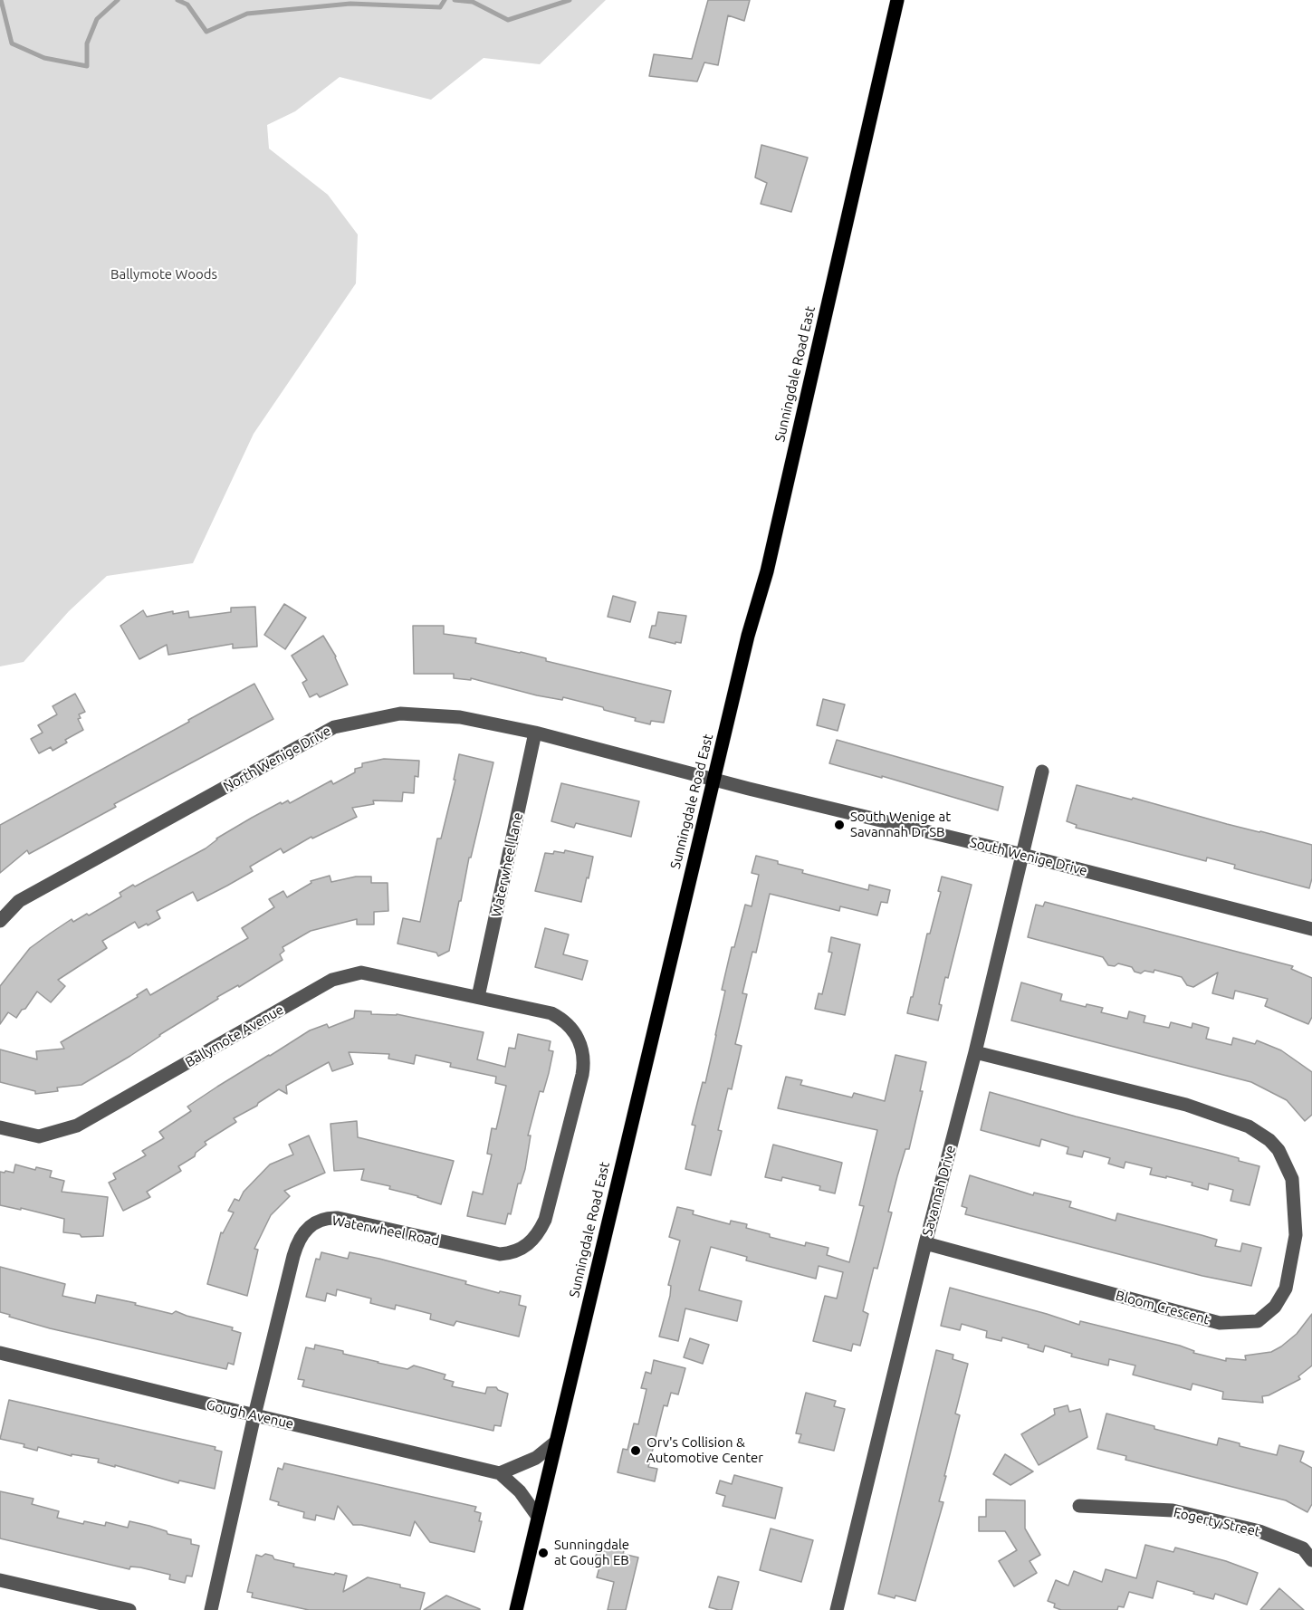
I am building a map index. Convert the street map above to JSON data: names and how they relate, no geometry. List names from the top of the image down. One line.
{"streets":{"main road":["Sunningdale Road East"],"street":["North Wenige Drive","South Wenige Drive","Waterwheel Lane","Ballymote Avenue","Savannah Drive","Waterwheel Road","Bloom Crescent","Gough Avenue","Fogerty Street"]},"crossings":[["Sunningdale Road East","North Wenige Drive"],["Sunningdale Road East","South Wenige Drive"],["North Wenige Drive","South Wenige Drive"],["North Wenige Drive","Waterwheel Lane"],["South Wenige Drive","Savannah Drive"],["Waterwheel Lane","Ballymote Avenue"],["Waterwheel Lane","Waterwheel Road"],["Ballymote Avenue","Waterwheel Road"],["Savannah Drive","Bloom Crescent"],["Waterwheel Road","Gough Avenue"]],"parks":["Ballymote Woods"],"places":["South Wenige at Savannah Dr SB","Orv's Collision & Automotive Center","Sunningdale at Gough EB"]}
